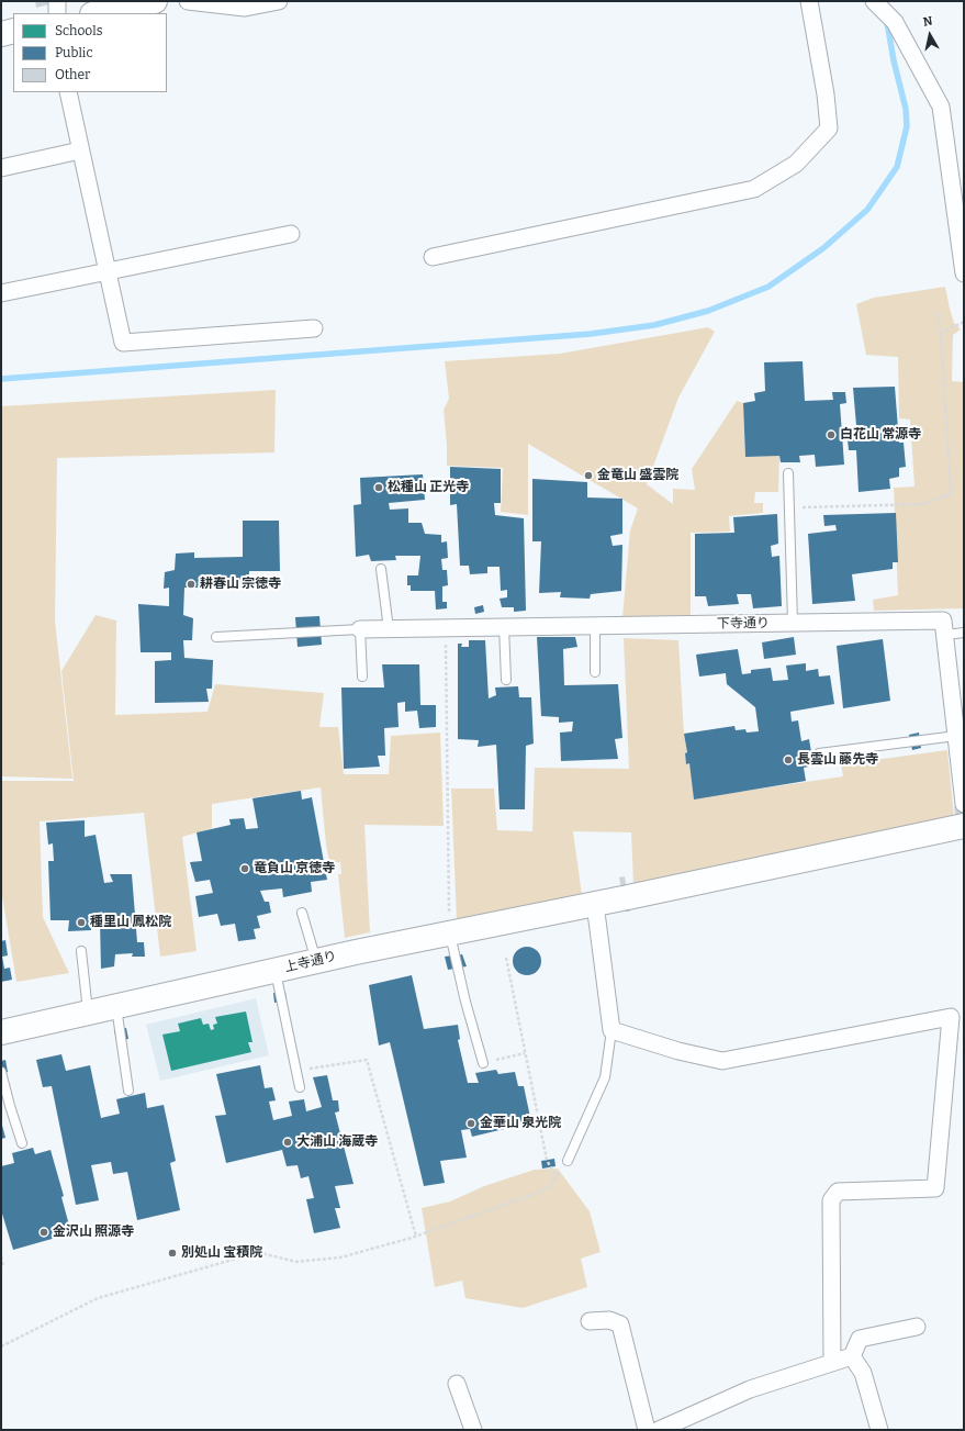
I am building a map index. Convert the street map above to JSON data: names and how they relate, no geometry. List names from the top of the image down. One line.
{"streets":{"street":["下寺通り","上寺通り"]},"places":["白花山 常源寺","金竜山 盛雲院","松種山 正光寺","耕春山 宗徳寺","長雲山 藤先寺","竜負山 京徳寺","種里山 鳳松院","金華山 泉光院","大浦山 海蔵寺","金沢山 照源寺","別処山 宝積院"],"legend":["Schools","Public","Other"],"north":"top"}
